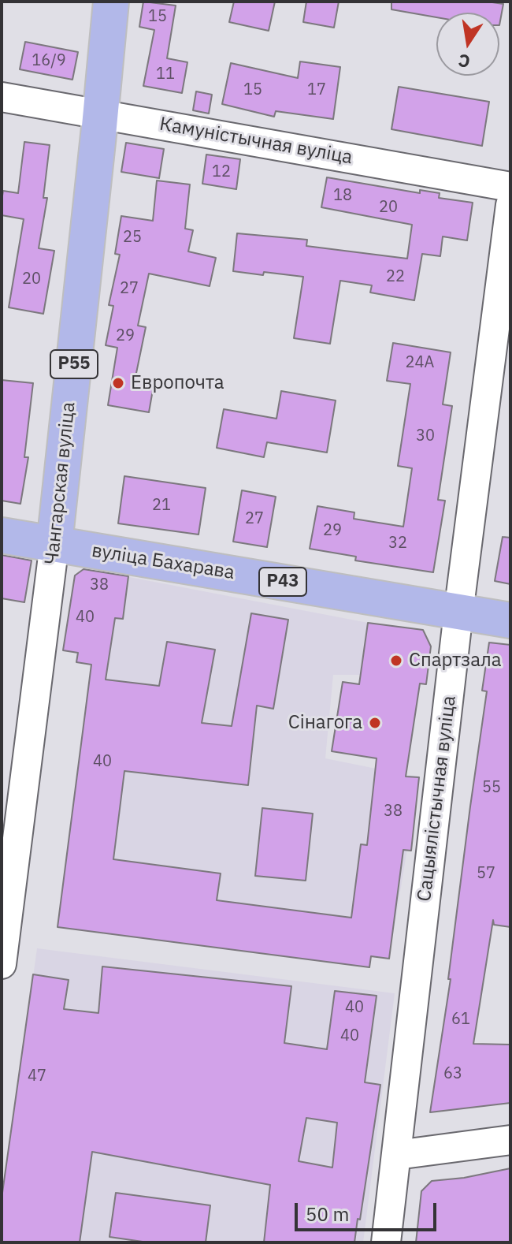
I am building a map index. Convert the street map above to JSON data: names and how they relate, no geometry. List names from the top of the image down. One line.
{"streets":{"main road":["Р55","Чангарская вуліца","вуліца Бахарава","Р43"],"street":["Камуністычная вуліца","Сацыялістычная вуліца"]},"crossings":[["Камуністычная вуліца","Чангарская вуліца"],["Чангарская вуліца","вуліца Бахарава"],["вуліца Бахарава","Сацыялістычная вуліца"]],"places":["Европочта","Спартзала","Сінагога"],"house_numbers":["15","16/9","11","15","17","12","18","20","25","22","20","27","29","24А","30","21","27","29","32","38","40","40","55","38","57","40","61","40","63","47"],"scale_bar":"50 m","north":"bottom"}
